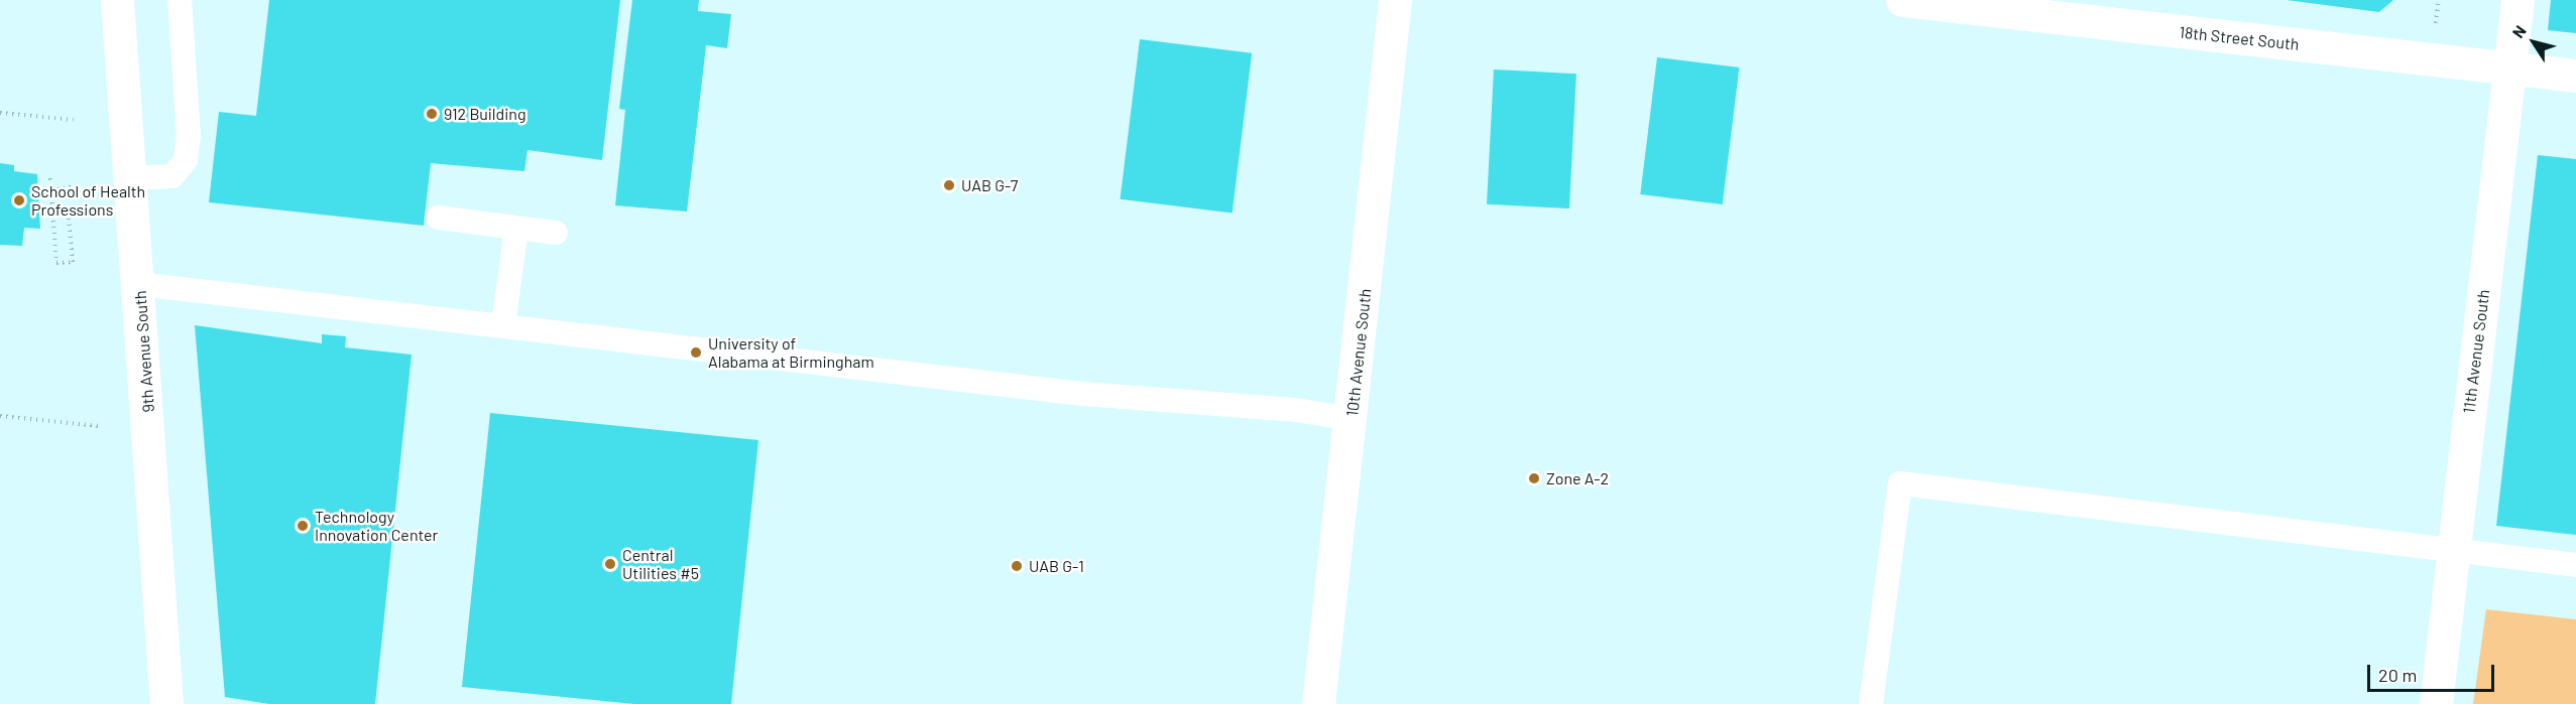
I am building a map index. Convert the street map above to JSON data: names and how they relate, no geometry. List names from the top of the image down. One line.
{"streets":{"street":["18th Street South","9th Avenue South","11th Avenue South","10th Avenue South"]},"crossings":[["18th Street South","11th Avenue South"]],"places":["912 Building","UAB G-7","School of Health Professions","University of Alabama at Birmingham","Zone A-2","Technology Innovation Center","Central Utilities #5","UAB G-1"],"scale_bar":"20 m","north":"top left"}
